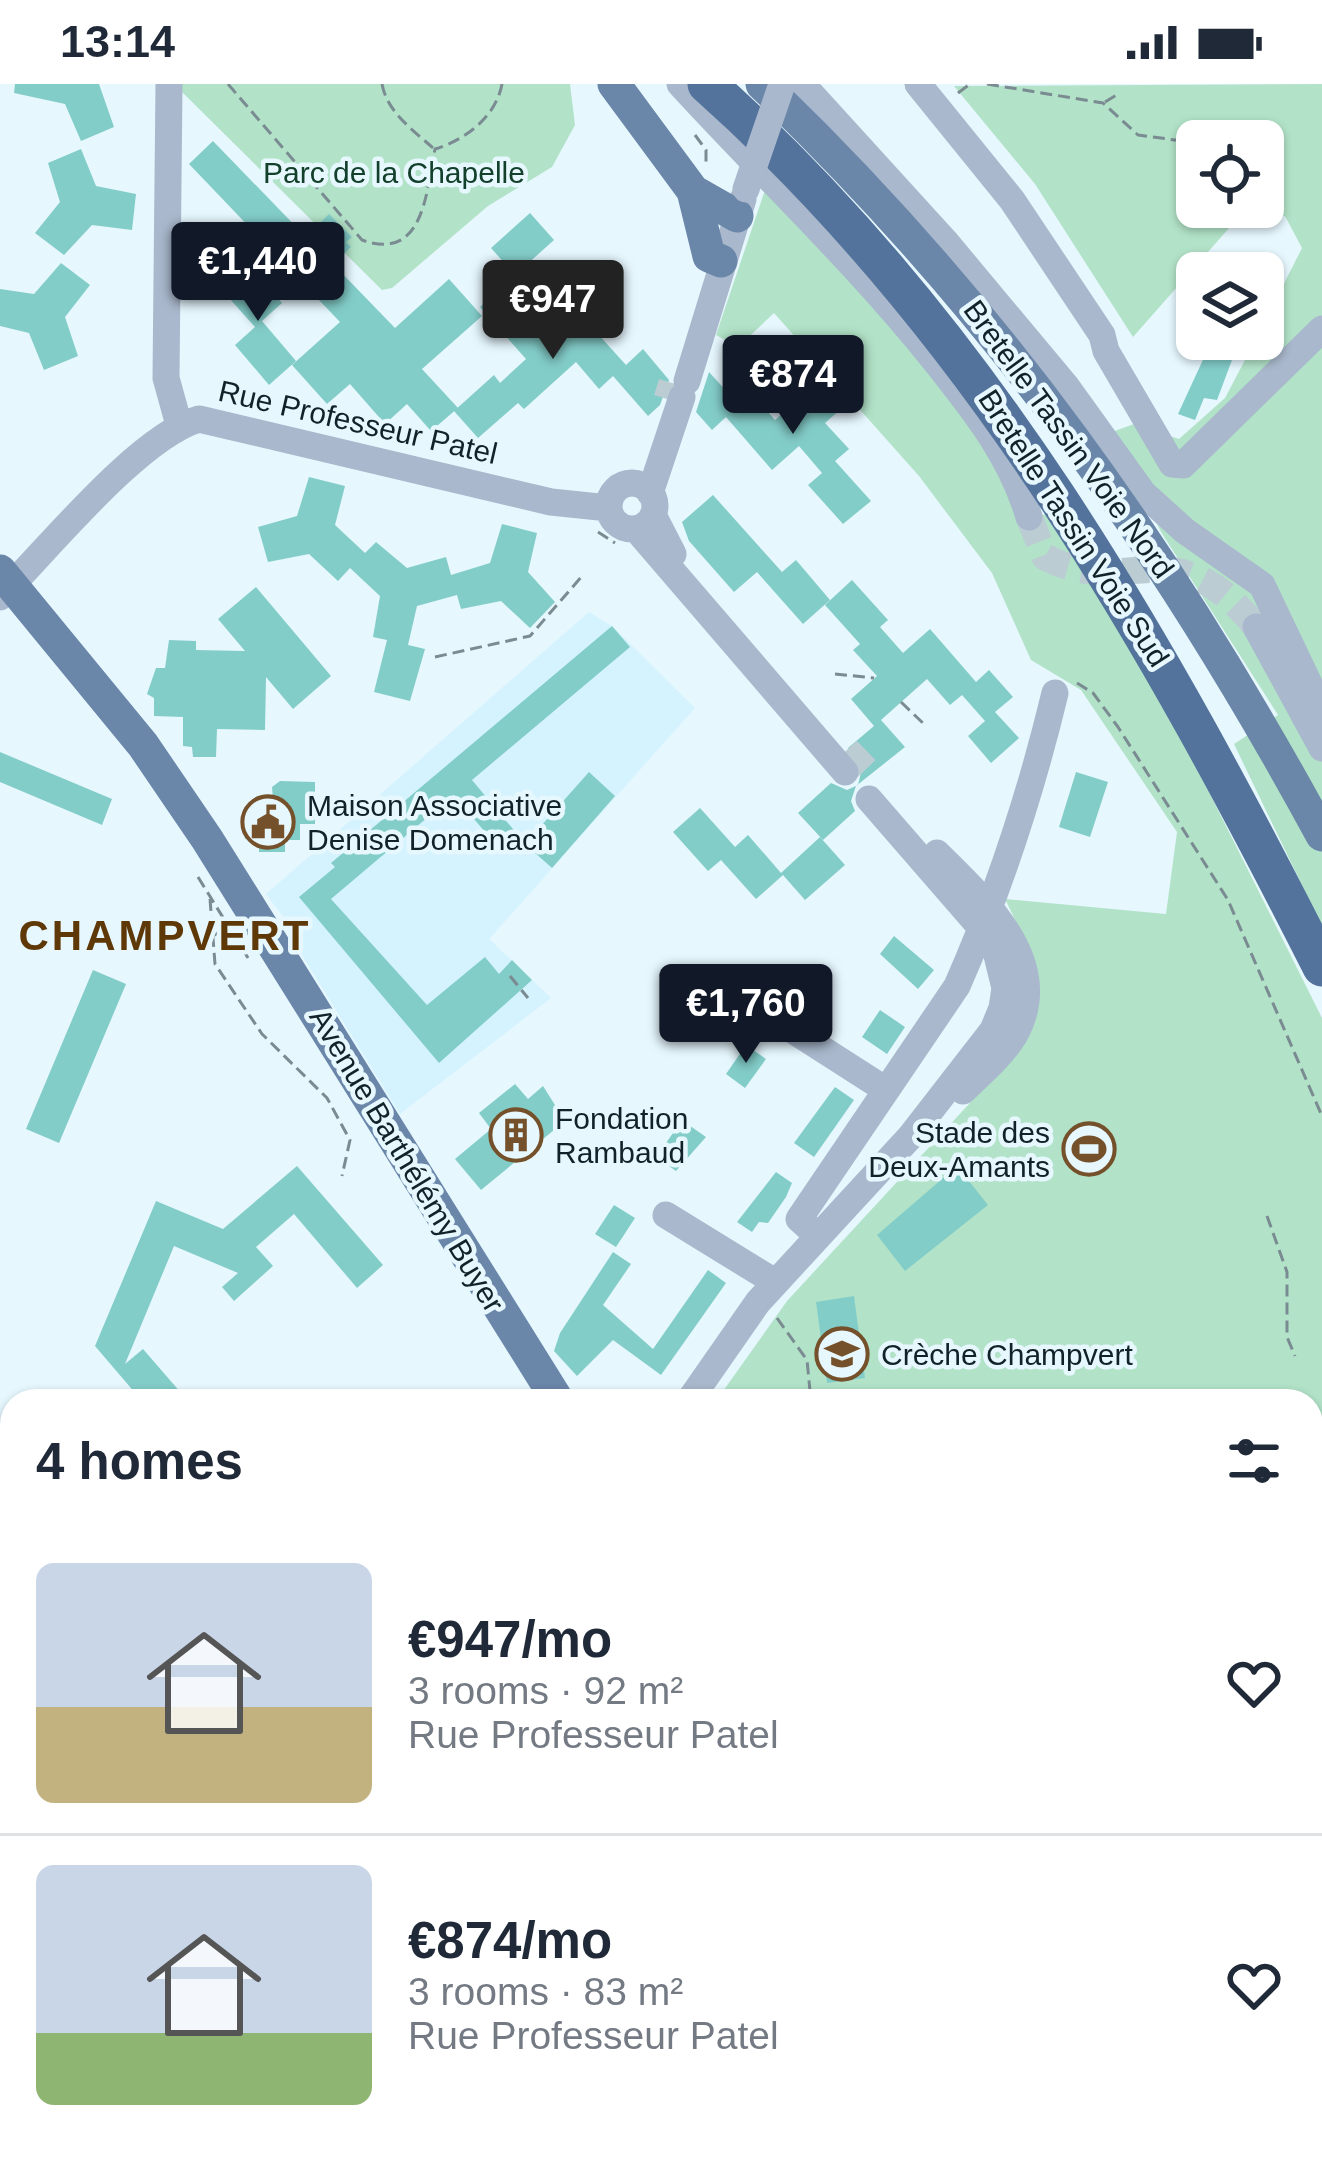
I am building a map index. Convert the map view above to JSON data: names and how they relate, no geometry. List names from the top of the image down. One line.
{"streets":{"highway":["Bretelle Tassin Voie Sud"],"main road":["Bretelle Tassin Voie Nord","Avenue Barthélémy Buyer"],"street":["Rue Professeur Patel"]},"crossings":[["Rue Professeur Patel","Avenue Barthélémy Buyer"],["Bretelle Tassin Voie Nord","Bretelle Tassin Voie Sud"]],"districts":["CHAMPVERT"],"parks":["Parc de la Chapelle"],"places":{"public building":["Maison Associative Denise Domenach"],"building":["Fondation Rambaud"],"sports":["Stade des Deux-Amants"],"school or university":["Crèche Champvert"]},"page":{"status":"13:14","price":["€1,440","€947","€874","€1,760"],"heading":"4 homes","list":[{"name":"€947/mo","note":"3 rooms · 92 m² · Rue Professeur Patel"},{"name":"€874/mo","note":"3 rooms · 83 m² · Rue Professeur Patel"}]}}
